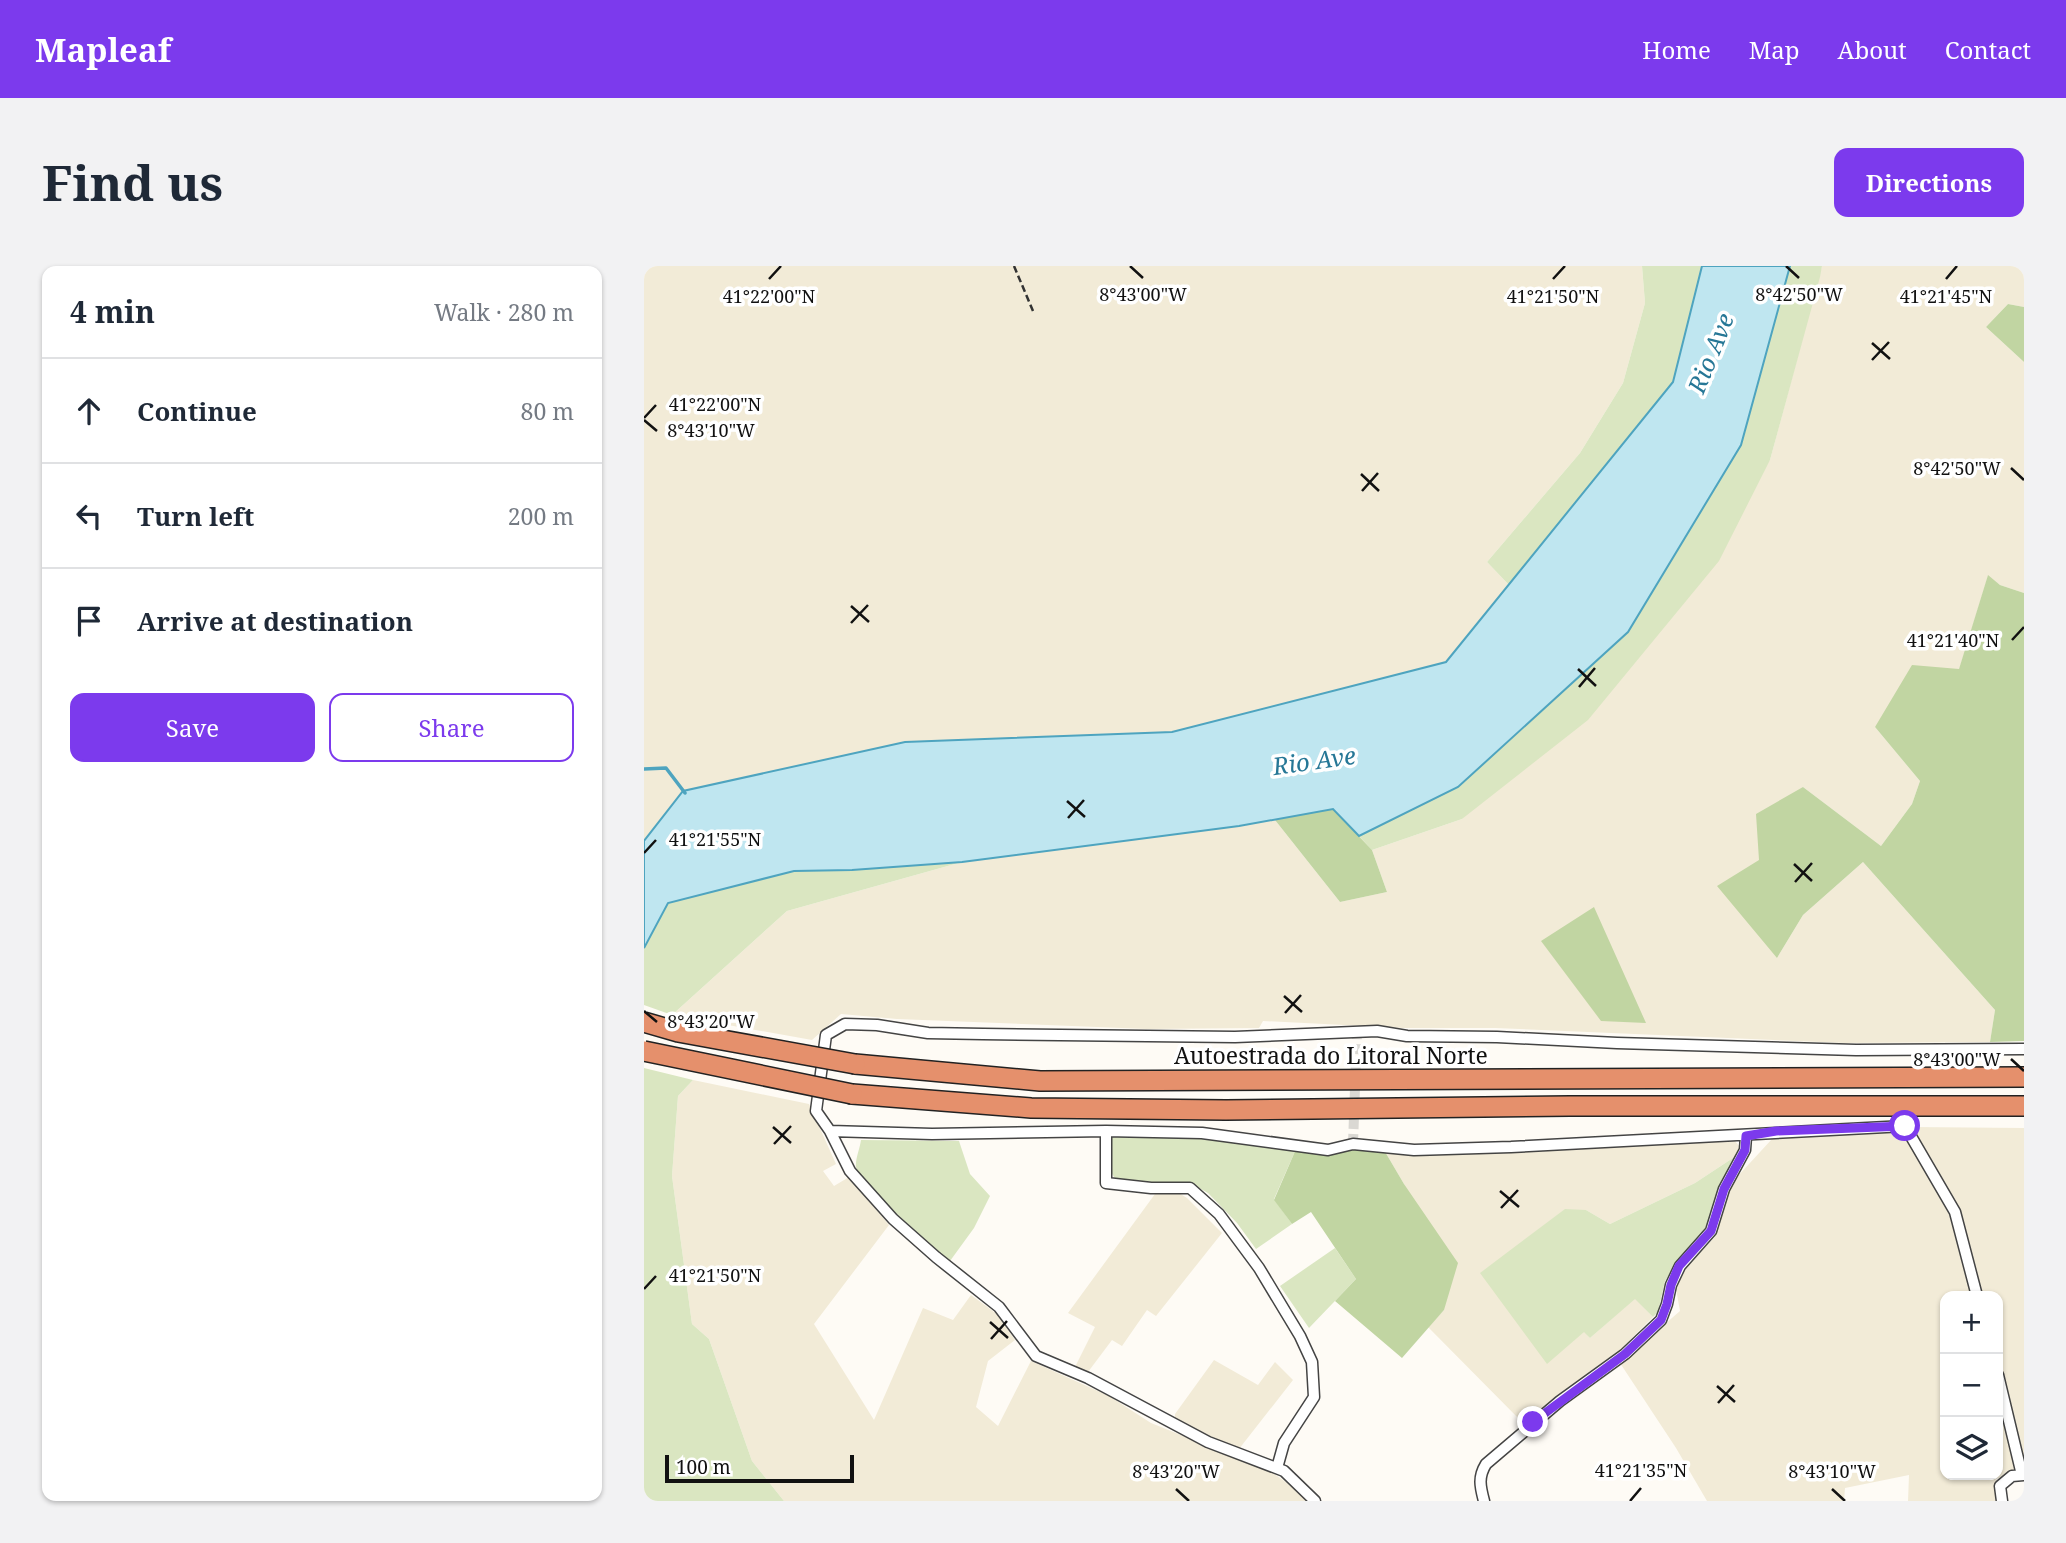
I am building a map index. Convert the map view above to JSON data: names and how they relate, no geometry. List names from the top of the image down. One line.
{"streets":{"highway":["Autoestrada do Litoral Norte"]},"water":["Rio Ave"],"scale_bar":"100 m","page":{"header":"Mapleaf","nav":["Home","Map","About","Contact"],"buttons":["Directions",["Save","Share"]],"title":"Find us","heading":["4 min","Walk · 280 m"],"list":[["Continue","80 m"],["Turn left","200 m"],"Arrive at destination"],"map_buttons":["+","−"],"scale":"100 m"},"coordinates":["8°43'00\"W","8°42'50\"W","41°22'00\"N","41°21'50\"N","41°21'45\"N","8°43'10\"W","41°21'40\"N","41°21'55\"N","8°43'20\"W","41°21'35\"N"]}
